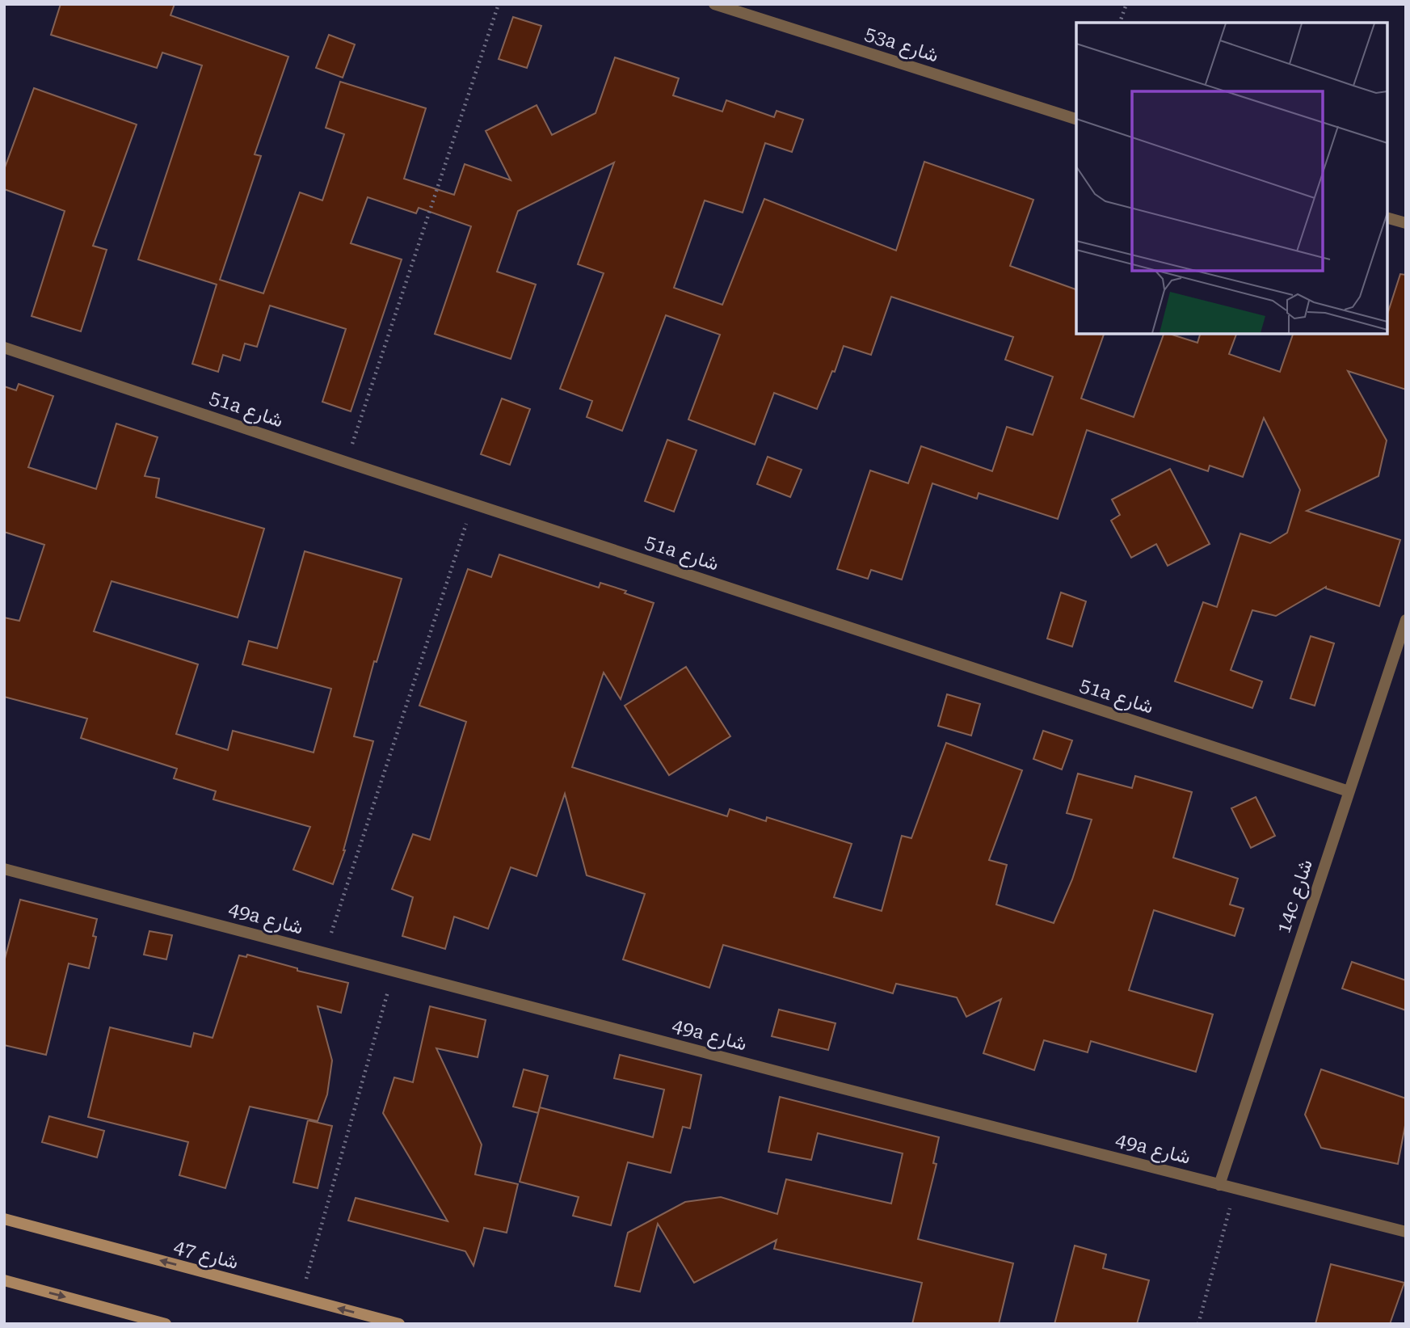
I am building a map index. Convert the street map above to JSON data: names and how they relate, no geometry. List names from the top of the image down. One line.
{"streets":{"street":["53a شارع","51a شارع","14c شارع","49a شارع","شارع 47"]},"crossings":[["51a شارع","14c شارع"],["14c شارع","49a شارع"]]}
